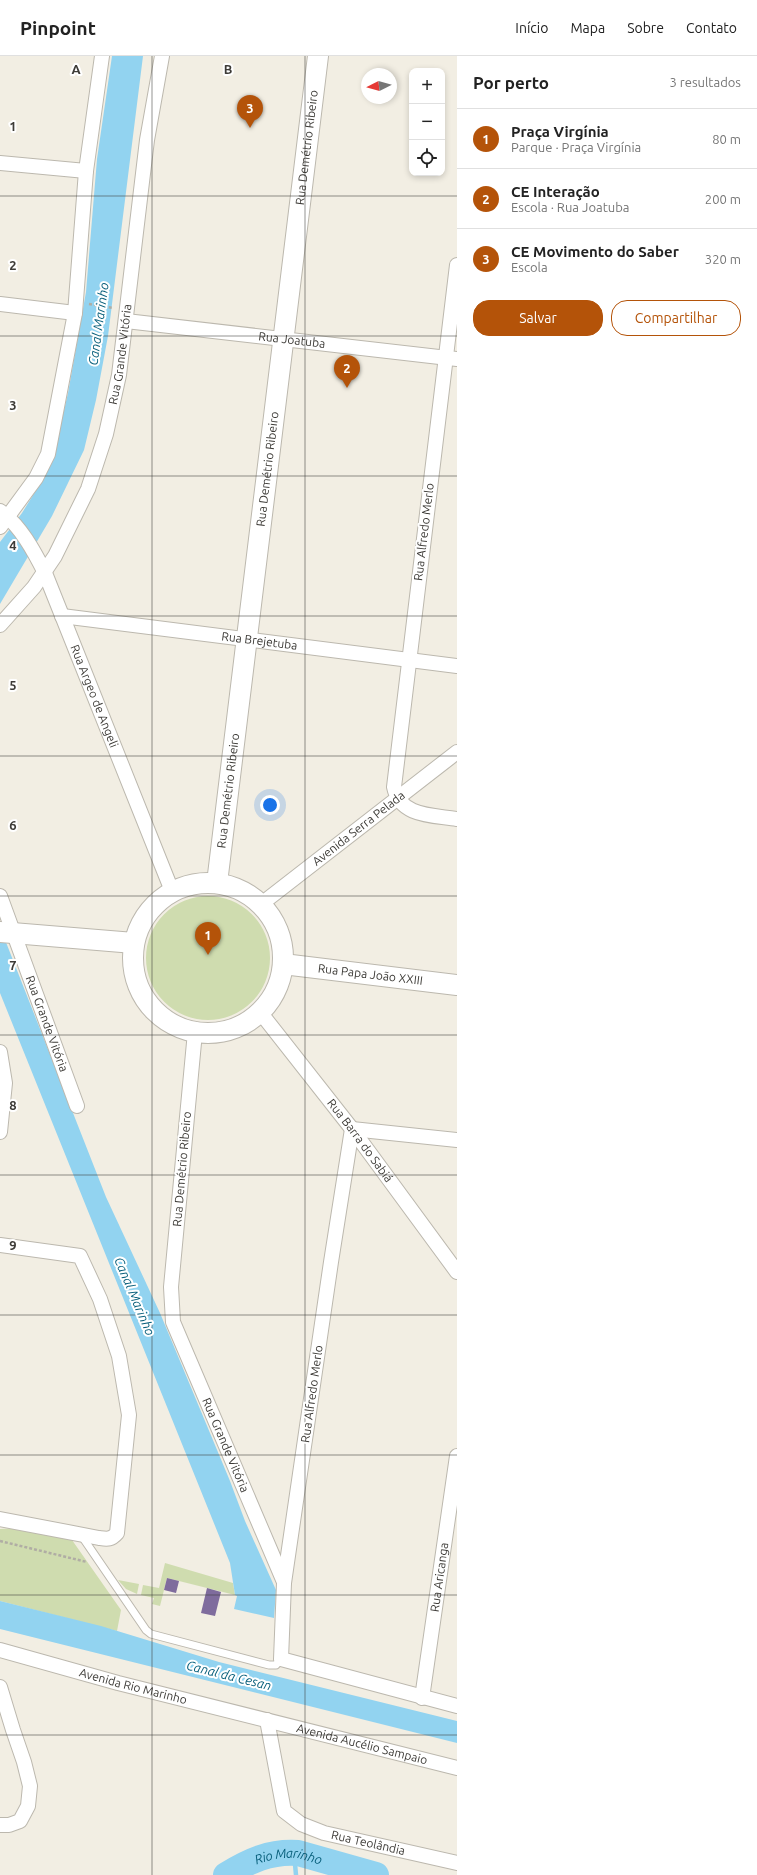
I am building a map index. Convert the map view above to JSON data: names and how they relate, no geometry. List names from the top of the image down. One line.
{"streets":{"street":["Rua Demétrio Ribeiro","Rua Joatuba","Rua Grande Vitória","Rua Alfredo Merlo","Rua Brejetuba","Rua Argeo de Angeli","Avenida Serra Pelada","Rua Papa João XXIII","Rua Barra do Sabiá","Rua Aricanga","Avenida Rio Marinho","Avenida Aucélio Sampaio","Rua Teolândia"]},"crossings":[["Rua Demétrio Ribeiro","Rua Joatuba"],["Rua Demétrio Ribeiro","Rua Grande Vitória"],["Rua Demétrio Ribeiro","Rua Brejetuba"],["Rua Joatuba","Rua Grande Vitória"],["Rua Joatuba","Rua Alfredo Merlo"],["Rua Grande Vitória","Rua Alfredo Merlo"],["Rua Grande Vitória","Rua Argeo de Angeli"],["Rua Alfredo Merlo","Rua Brejetuba"],["Rua Alfredo Merlo","Avenida Serra Pelada"],["Rua Alfredo Merlo","Rua Barra do Sabiá"],["Rua Brejetuba","Rua Argeo de Angeli"],["Avenida Rio Marinho","Avenida Aucélio Sampaio"],["Avenida Rio Marinho","Rua Teolândia"],["Avenida Aucélio Sampaio","Rua Teolândia"]],"water":["Canal Marinho","Canal da Cesan","Rio Marinho"],"north":"left","page":{"header":"Pinpoint","nav":["Início","Mapa","Sobre","Contato"],"heading":["Por perto","3 resultados"],"map_buttons":["+","−"],"pins":["3","2","1"],"list":[{"mark":"1","name":"Praça Virgínia","note":"Parque · Praça Virgínia","value":"80 m"},{"mark":"2","name":"CE Interação","note":"Escola · Rua Joatuba","value":"200 m"},{"mark":"3","name":"CE Movimento do Saber","note":"Escola","value":"320 m"}],"buttons":["Salvar","Compartilhar"]},"grid":{"columns":["A","B"],"rows":["1","2","3","4","5","6","7","8","9"]}}
